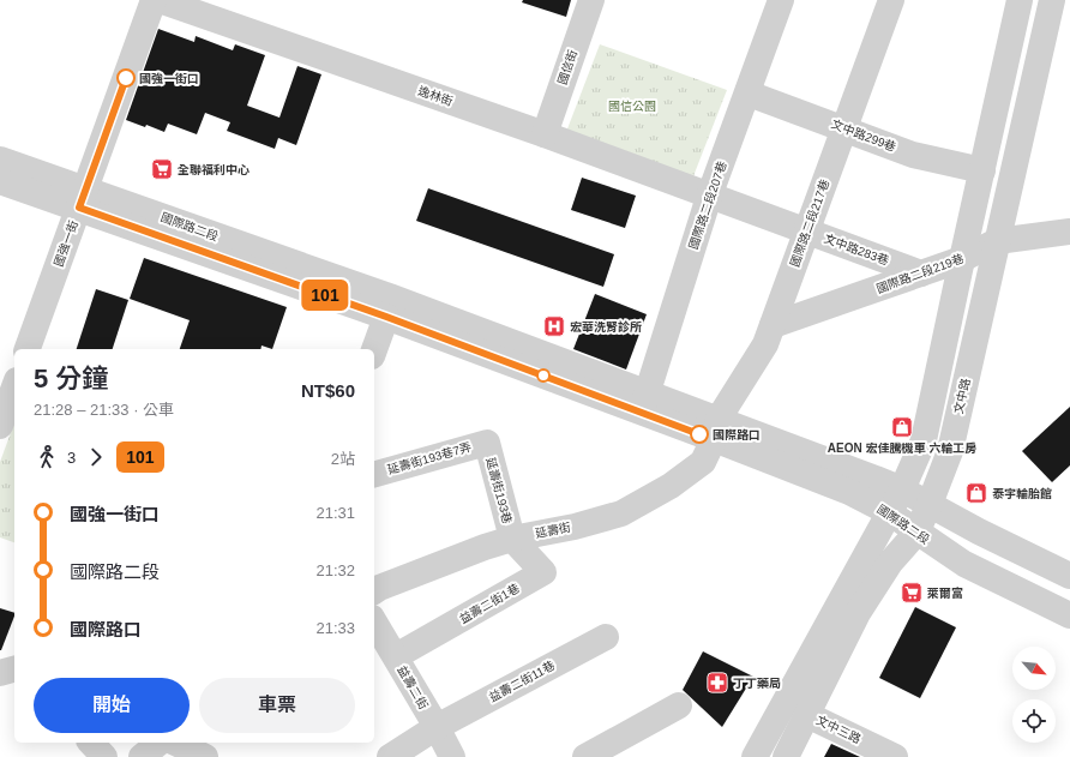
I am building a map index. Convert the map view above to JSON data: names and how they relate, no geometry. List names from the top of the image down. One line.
{"streets":{"street":["國信街","逸林街","文中路299巷","國際路二段207巷","國際路二段217巷","國際路二段","國強一街","文中路283巷","國際路二段219巷","文中路","延壽街193巷7弄","延壽街193巷","延壽街","益壽二街1巷","益壽二街11巷","益壽二街","文中三路"]},"crossings":[["國信街","逸林街"],["逸林街","國際路二段207巷"],["逸林街","文中路283巷"],["文中路299巷","國際路二段207巷"],["文中路299巷","國際路二段217巷"],["國際路二段207巷","國際路二段"],["國際路二段207巷","文中路283巷"],["國際路二段217巷","國際路二段"],["國際路二段217巷","文中路283巷"],["國際路二段217巷","國際路二段219巷"],["國際路二段217巷","延壽街"],["國際路二段","國強一街"],["國際路二段","文中路"],["國際路二段","延壽街"],["文中路283巷","國際路二段219巷"],["國際路二段219巷","文中路"],["文中路","文中三路"],["延壽街193巷7弄","延壽街193巷"],["延壽街193巷","延壽街"],["延壽街193巷","益壽二街1巷"],["延壽街","益壽二街1巷"],["益壽二街1巷","益壽二街"],["益壽二街11巷","益壽二街"]],"parks":["國信公園"],"places":{"other":["國強一街口","國際路口"],"supermarket":["全聯福利中心","萊爾富"],"hospital":["宏華洗腎診所"],"shop":["AEON 宏佳騰機車 六輪工房","泰宇輪胎館"],"pharmacy":["丁丁藥局"]},"lines":["bus line 101"],"north":"bottom right","page":{"on_map":"101","heading":["5 分鐘","21:28 – 21:33 · 公車","NT$60"],"legs":["3","101","2站"],"list":[{"name":"國強一街口","value":"21:31"},{"name":"國際路二段","value":"21:32"},{"name":"國際路口","value":"21:33"}],"buttons":["開始","車票"]}}
